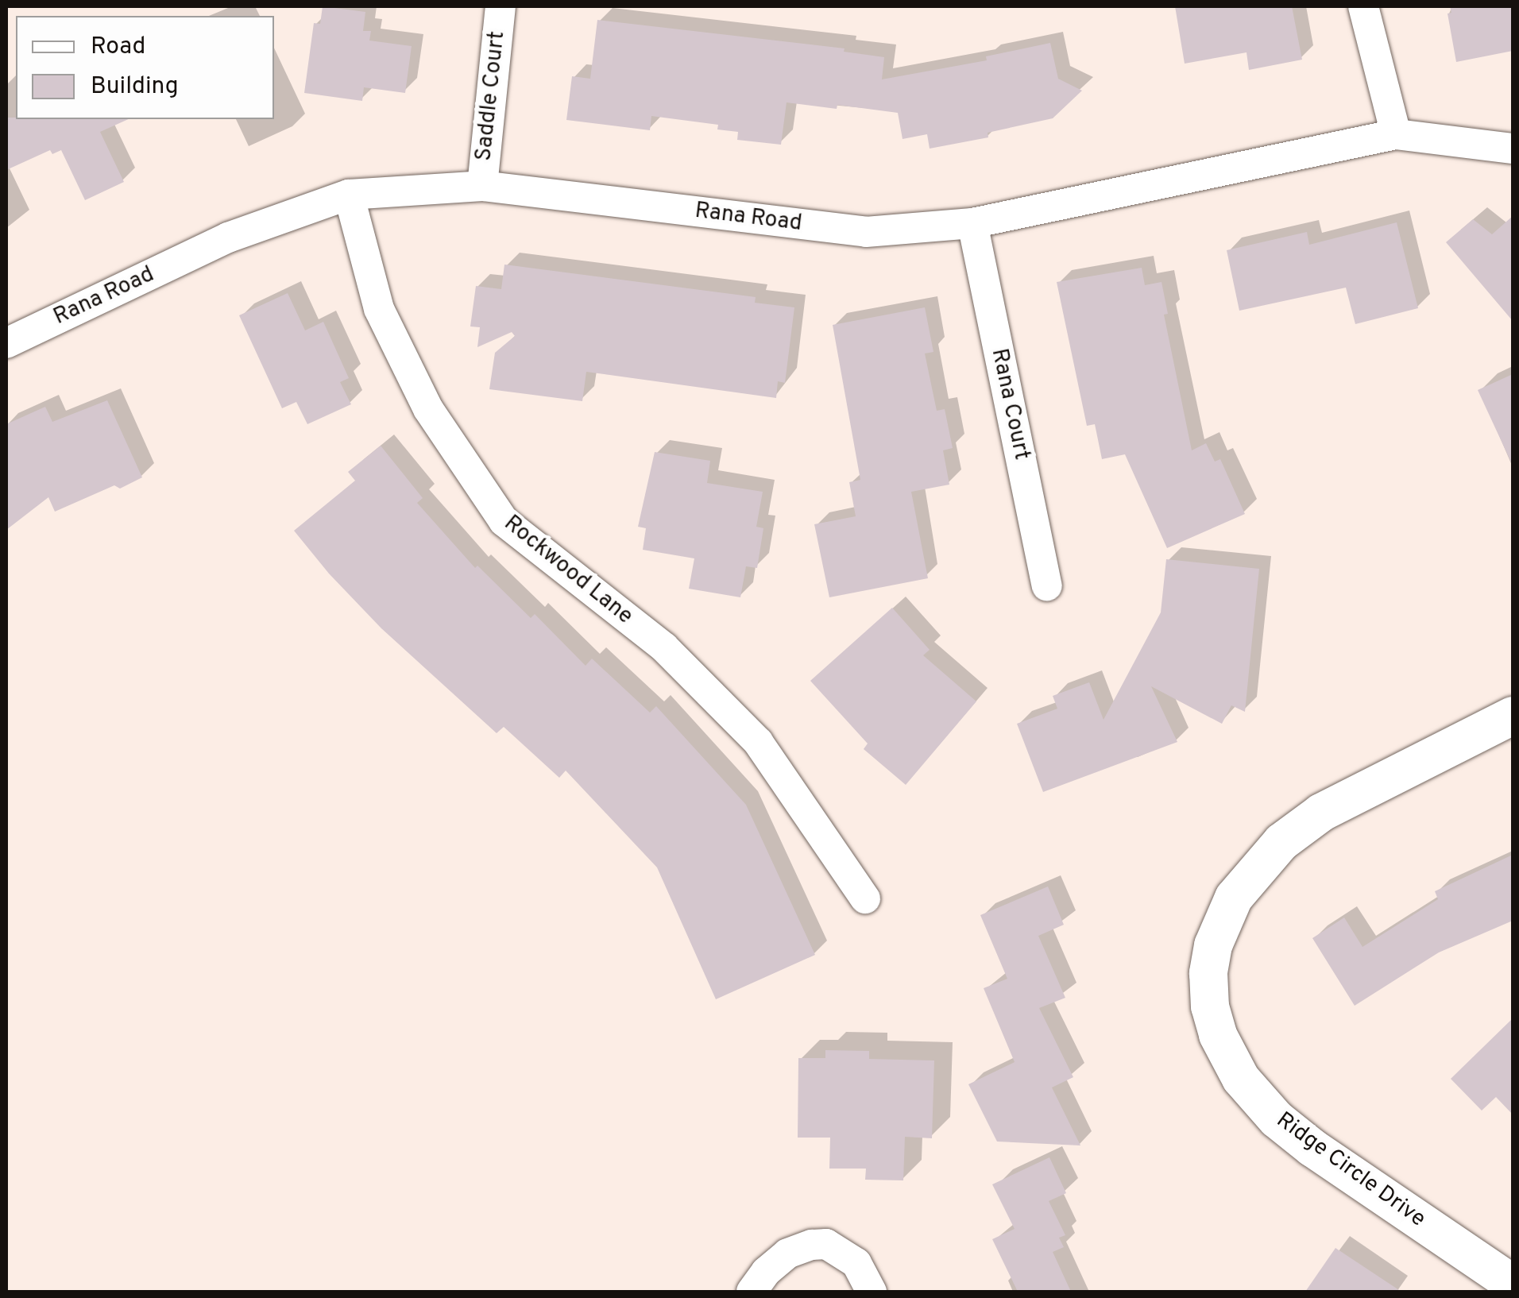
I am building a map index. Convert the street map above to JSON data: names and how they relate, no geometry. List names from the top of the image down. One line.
{"streets":{"street":["Saddle Court","Rana Road","Rana Court","Rockwood Lane","Ridge Circle Drive"]},"crossings":[["Saddle Court","Rana Road"],["Rana Road","Rana Court"],["Rana Road","Rockwood Lane"]],"legend":["Road","Building"]}
